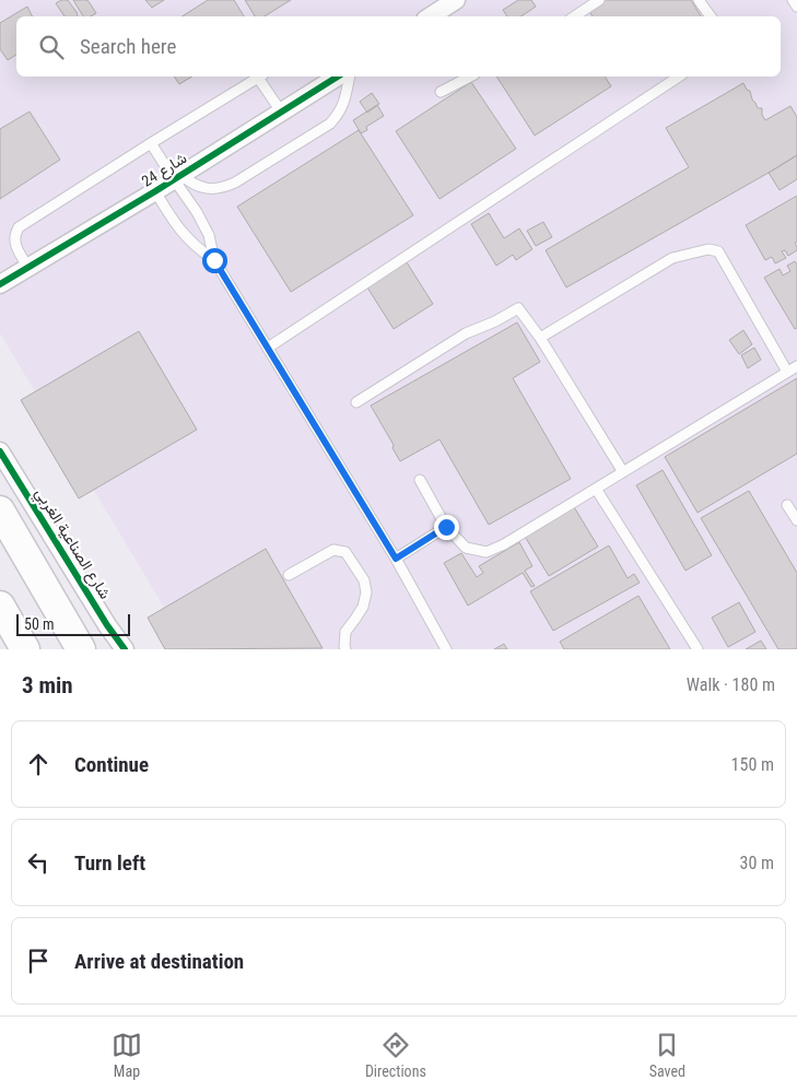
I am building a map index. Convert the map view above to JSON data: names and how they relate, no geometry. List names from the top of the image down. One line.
{"streets":{"street":["شارع 24","شارع الصناعية الغربي"]},"scale_bar":"50 m","page":{"search":"Search here","scale":"50 m","heading":["3 min","Walk · 180 m"],"list":[["Continue","150 m"],["Turn left","30 m"],"Arrive at destination"],"nav":["Map","Directions","Saved"]}}
